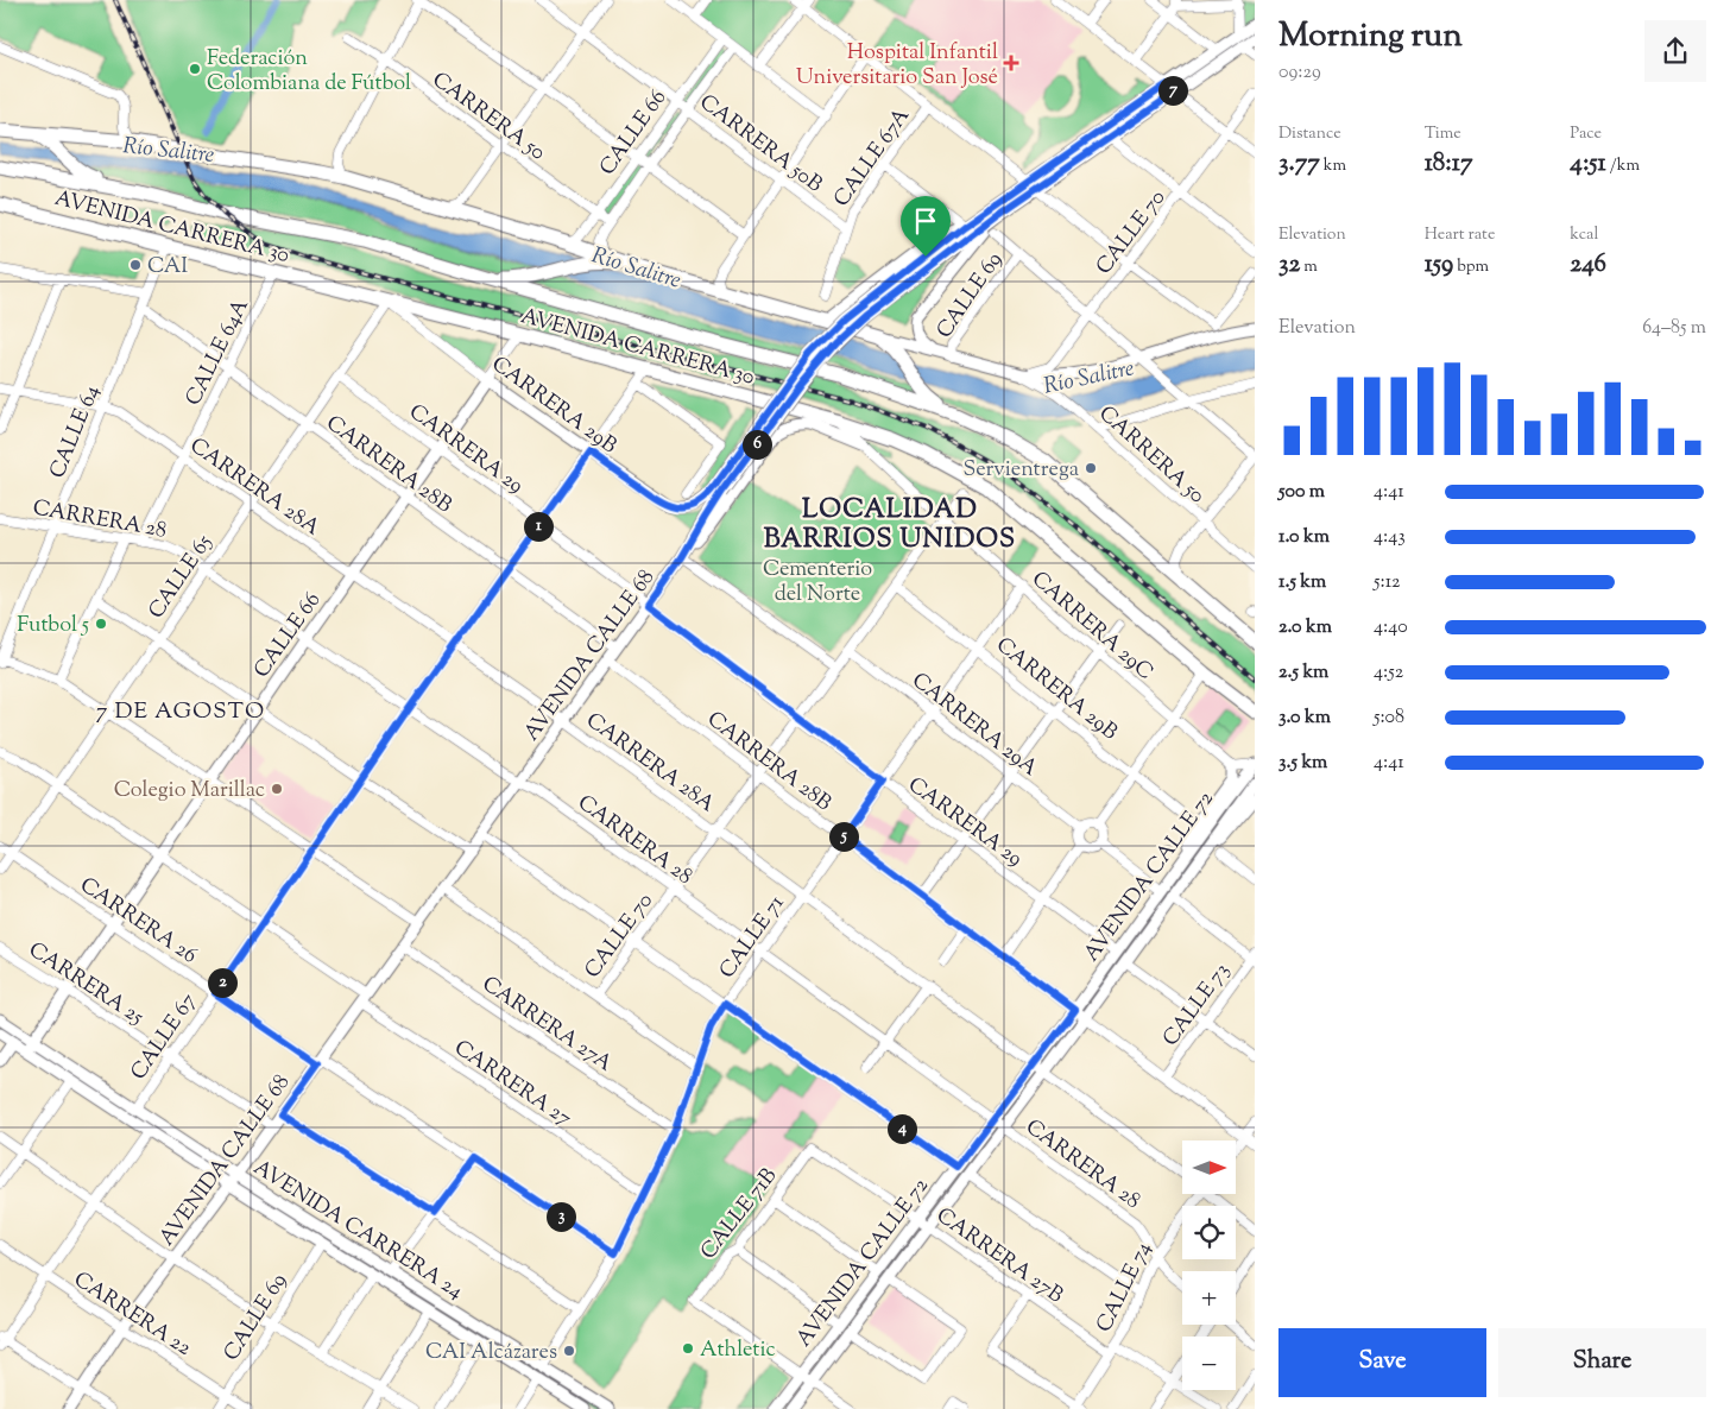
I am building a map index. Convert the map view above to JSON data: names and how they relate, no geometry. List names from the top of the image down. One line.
{"streets":{"highway":["AVENIDA CARRERA 30"],"main road":["CALLE 66","CARRERA 29B","AVENIDA CALLE 68","AVENIDA CALLE 72","AVENIDA CARRERA 24"],"street":["CARRERA 50","CARRERA 50B","CALLE 67A","CALLE 70","CALLE 69","CALLE 64A","CALLE 64","CARRERA 29","CARRERA 28B","CARRERA 28A","CARRERA 28","CALLE 65","CARRERA 29C","CARRERA 29A","CARRERA 26","CALLE 71","CARRERA 25","CALLE 73","CARRERA 27A","CALLE 67","CARRERA 27","CALLE 71B","CARRERA 27B","CALLE 74","CARRERA 22"]},"crossings":[["CARRERA 50","CALLE 66"],["CARRERA 50","AVENIDA CARRERA 30"],["CARRERA 50","CALLE 70"],["CALLE 66","CARRERA 50B"],["CALLE 66","AVENIDA CARRERA 30"],["CALLE 66","CARRERA 29B"],["CALLE 66","CARRERA 29"],["CALLE 66","CARRERA 28B"],["CALLE 66","CARRERA 28A"],["CALLE 66","CARRERA 28"],["CALLE 66","CARRERA 26"],["CALLE 66","CARRERA 25"],["CALLE 66","CARRERA 27"],["CALLE 66","AVENIDA CARRERA 24"],["CARRERA 50B","CALLE 67A"],["AVENIDA CARRERA 30","CALLE 70"],["AVENIDA CARRERA 30","CALLE 69"],["AVENIDA CARRERA 30","CALLE 64A"],["AVENIDA CARRERA 30","CARRERA 29B"],["AVENIDA CARRERA 30","CALLE 64"],["AVENIDA CARRERA 30","CALLE 65"],["AVENIDA CARRERA 30","CARRERA 29C"],["AVENIDA CARRERA 30","CALLE 67"],["CALLE 70","CARRERA 29B"],["CALLE 70","CARRERA 29"],["CALLE 70","CARRERA 28B"],["CALLE 70","CARRERA 28A"],["CALLE 70","CARRERA 28"],["CALLE 70","CARRERA 29C"],["CALLE 70","CARRERA 29A"],["CALLE 69","AVENIDA CARRERA 24"],["CALLE 69","CARRERA 22"],["CALLE 64A","CARRERA 28B"],["CALLE 64A","CARRERA 28A"],["CALLE 64A","CARRERA 28"],["CARRERA 29B","CALLE 65"],["CARRERA 29B","AVENIDA CALLE 68"],["CARRERA 29B","CALLE 71"],["CARRERA 29B","CALLE 67"],["CALLE 64","CARRERA 28B"],["CALLE 64","CARRERA 28A"],["CALLE 64","CARRERA 28"],["CARRERA 29","CALLE 65"],["CARRERA 29","AVENIDA CALLE 68"],["CARRERA 29","AVENIDA CALLE 72"],["CARRERA 29","CALLE 71"],["CARRERA 29","CALLE 67"],["CARRERA 28B","CALLE 65"],["CARRERA 28B","AVENIDA CALLE 68"],["CARRERA 28B","AVENIDA CALLE 72"],["CARRERA 28B","CALLE 71"],["CARRERA 28B","CALLE 73"],["CARRERA 28B","CALLE 67"],["CARRERA 28A","CALLE 65"],["CARRERA 28A","AVENIDA CALLE 68"],["CARRERA 28A","AVENIDA CALLE 72"],["CARRERA 28A","CALLE 71"],["CARRERA 28A","CALLE 67"],["CARRERA 28","CALLE 65"],["CARRERA 28","AVENIDA CALLE 68"],["CARRERA 28","AVENIDA CALLE 72"],["CARRERA 28","CALLE 71"],["CARRERA 28","CALLE 67"],["CARRERA 28","CALLE 74"],["CALLE 65","CARRERA 26"],["CALLE 65","CARRERA 27"],["CARRERA 29C","CALLE 71"],["AVENIDA CALLE 68","CARRERA 26"],["AVENIDA CALLE 68","CARRERA 25"],["AVENIDA CALLE 68","CARRERA 27A"],["AVENIDA CALLE 68","CARRERA 27"],["AVENIDA CALLE 68","AVENIDA CARRERA 24"],["AVENIDA CALLE 68","CARRERA 22"],["CARRERA 29A","CALLE 71"],["AVENIDA CALLE 72","CALLE 71B"],["AVENIDA CALLE 72","CARRERA 27B"],["CARRERA 26","CALLE 71"],["CARRERA 26","CALLE 67"],["CALLE 71","CARRERA 27A"],["CALLE 71","CARRERA 27"],["CALLE 71","AVENIDA CARRERA 24"],["CARRERA 25","CALLE 67"],["CALLE 67","CARRERA 27"],["CALLE 67","AVENIDA CARRERA 24"],["CALLE 71B","CARRERA 27B"],["CARRERA 27B","CALLE 74"]],"districts":["LOCALIDAD BARRIOS UNIDOS","7 DE AGOSTO"],"water":["Río Salitre"],"parks":["Cementerio del Norte"],"places":{"health":["Hospital Infantil Universitario San José"],"other":["Federación Colombiana de Fútbol","CAI","Servientrega","Futbol 5","Colegio Marillac","Athletic","CAI Alcázares"]},"north":"right","page":{"heading":["Morning run","09:29"],"pins":["7","6","1","5","2","4","3"],"stats":[["Distance","3.77 km"],["Time","18:17"],["Pace","4:51 /km"],["Elevation","32 m"],["Heart rate","159 bpm"],["kcal","246"]],"chart":["Elevation","64–85 m"],"list":[{"name":"500 m","note":"4:41"},{"name":"1.0 km","note":"4:43"},{"name":"1.5 km","note":"5:12"},{"name":"2.0 km","note":"4:40"},{"name":"2.5 km","note":"4:52"},{"name":"3.0 km","note":"5:08"},{"name":"3.5 km","note":"4:41"}],"map_buttons":["+","−"],"buttons":["Save","Share"]}}
